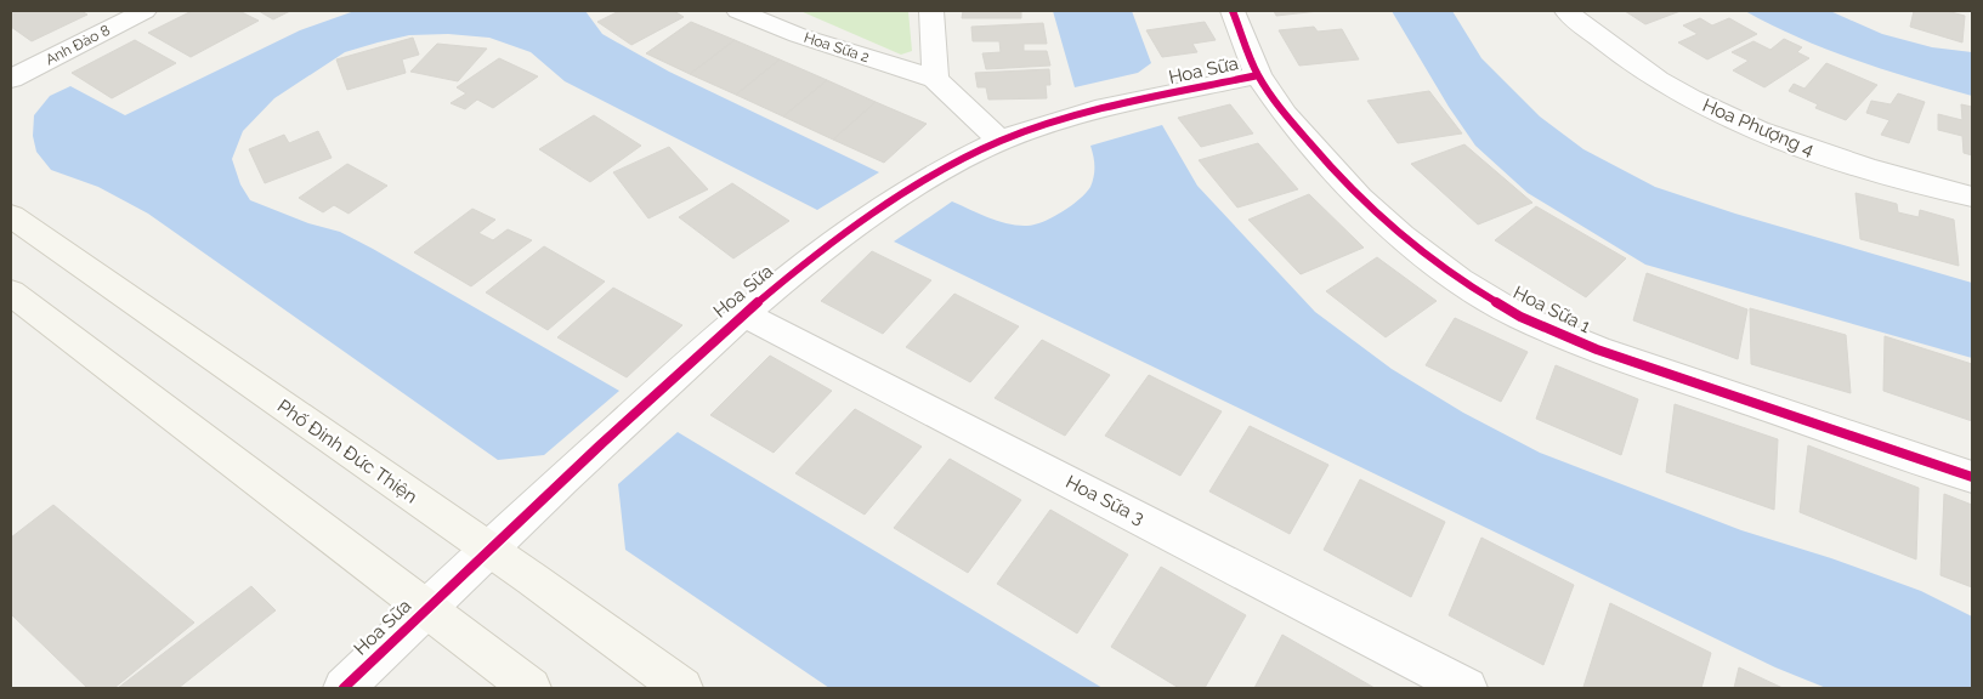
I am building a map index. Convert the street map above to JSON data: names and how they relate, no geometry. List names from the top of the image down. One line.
{"streets":{"street":["Anh Đào 8","Hoa Sữa 2","Hoa Sữa","Hoa Phượng 4","Hoa Sữa 1","Phố Đinh Đức Thiện","Hoa Sữa 3"]},"crossings":[["Hoa Sữa 2","Hoa Sữa"],["Hoa Sữa","Hoa Sữa 1"],["Hoa Sữa","Phố Đinh Đức Thiện"],["Hoa Sữa","Hoa Sữa 3"]]}
